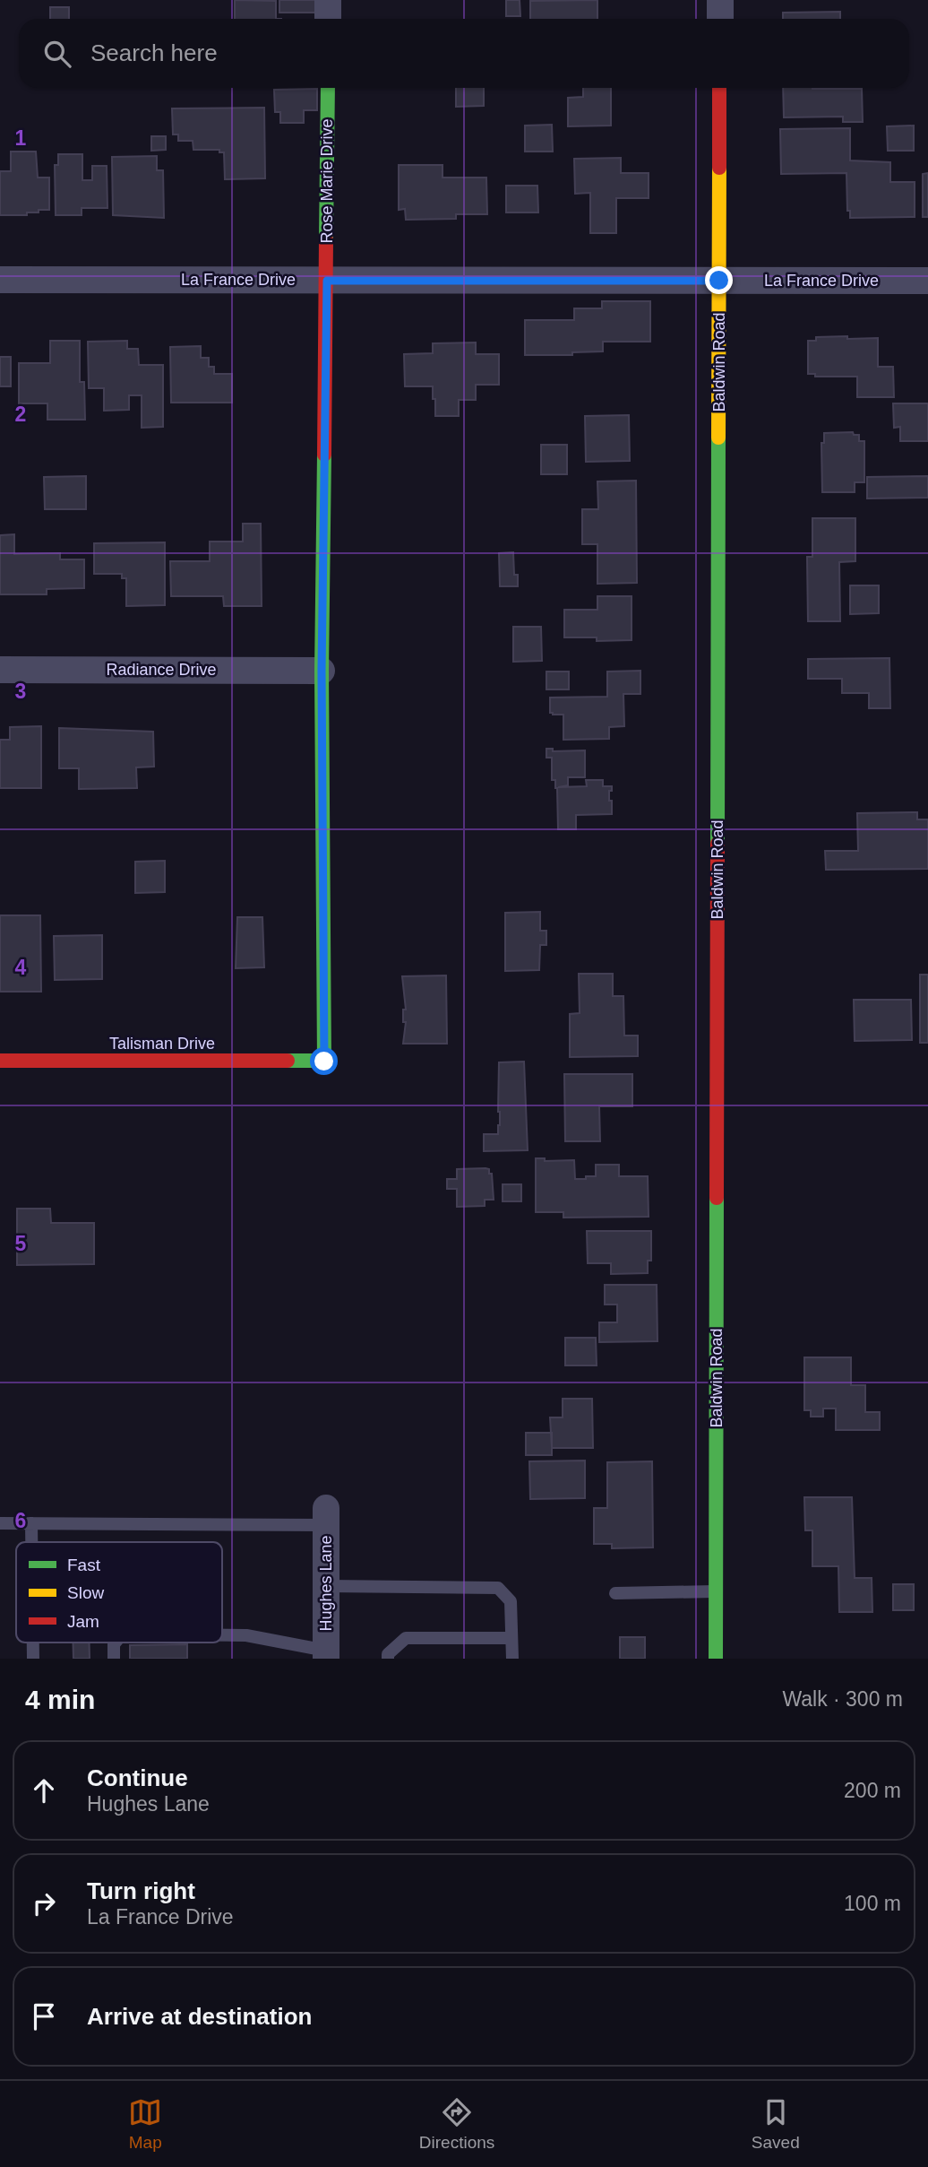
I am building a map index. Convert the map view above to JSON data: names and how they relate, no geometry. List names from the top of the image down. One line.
{"streets":{"street":["Rose Marie Drive","La France Drive","Baldwin Road","Radiance Drive","Talisman Drive","Hughes Lane"]},"crossings":[["Rose Marie Drive","La France Drive"],["La France Drive","Baldwin Road"],["Radiance Drive","Talisman Drive"]],"legend":["Fast","Slow","Jam"],"page":{"search":"Search here","heading":["4 min","Walk · 300 m"],"list":[["Continue","Hughes Lane","200 m"],["Turn right","La France Drive","100 m"],"Arrive at destination"],"nav":["Map","Directions","Saved"]},"grid":{"rows":["1","2","3","4","5","6"]}}
